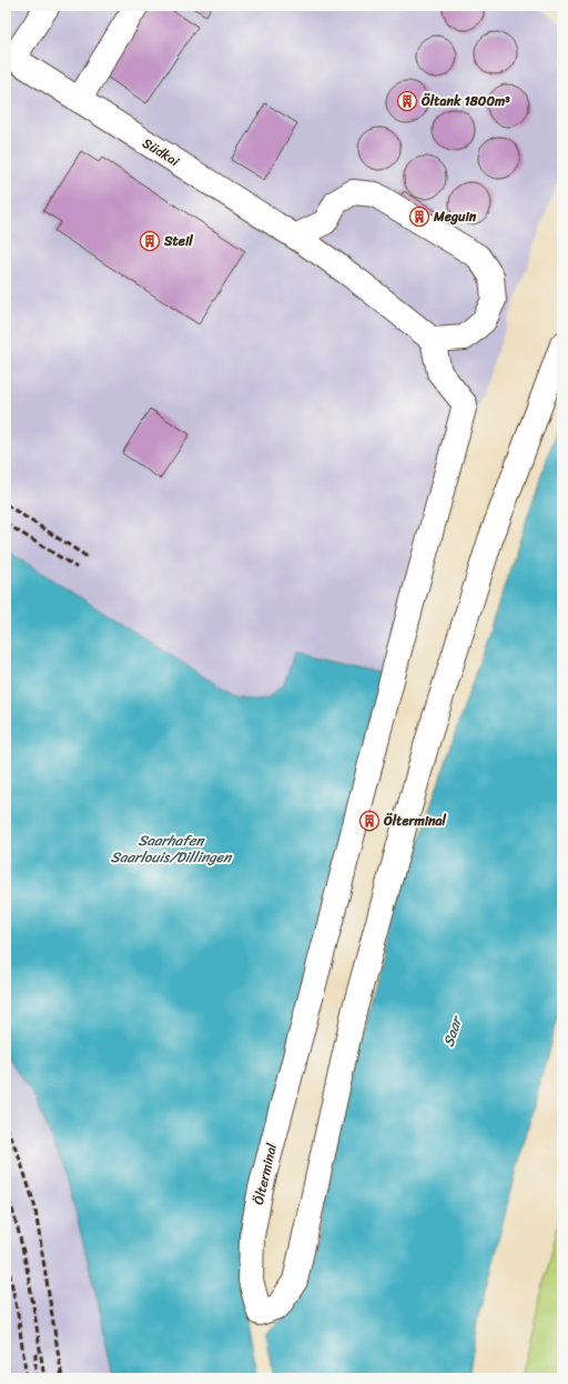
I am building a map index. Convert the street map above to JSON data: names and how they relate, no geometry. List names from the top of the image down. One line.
{"streets":{"lane":["Südkai","Ölterminal"]},"crossings":[["Südkai","Ölterminal"]],"water":["Saarhafen Saarlouis/Dillingen","Saar"],"places":{"building":["Öltank 1800m³","Meguin","Steil","Ölterminal"]}}
